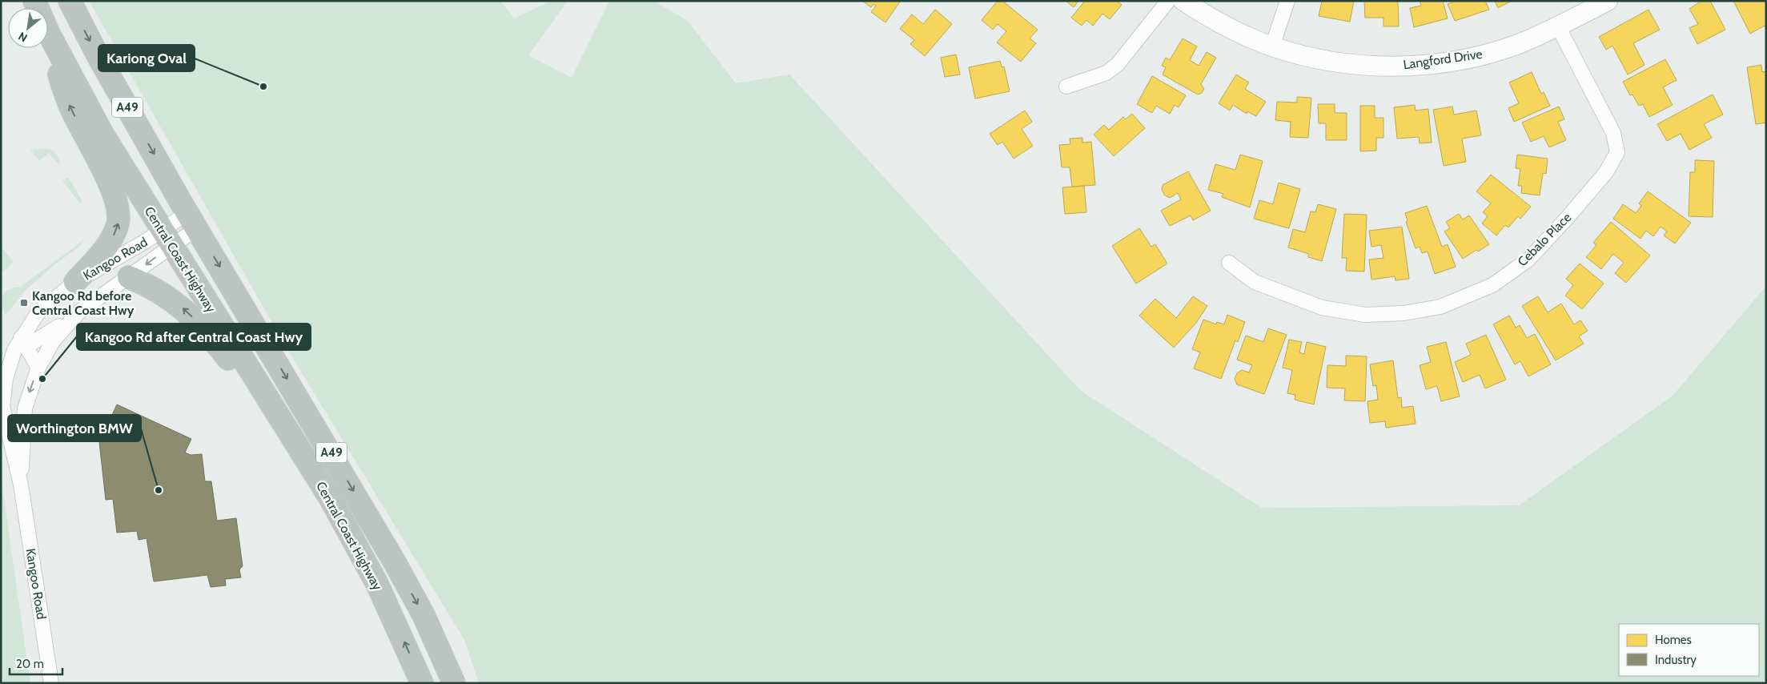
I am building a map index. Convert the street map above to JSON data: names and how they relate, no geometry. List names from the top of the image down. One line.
{"streets":{"highway":["A49","Central Coast Highway"],"street":["Langford Drive","Cebalo Place","Kangoo Road"]},"crossings":[["Langford Drive","Cebalo Place"],["Kangoo Road","Central Coast Highway"]],"places":{"other":["Kariong Oval","Kangoo Rd after Central Coast Hwy","Worthington BMW"],"transit":["Kangoo Rd before Central Coast Hwy"]},"legend":["Homes","Industry"],"scale_bar":"20 m","north":"bottom left"}
